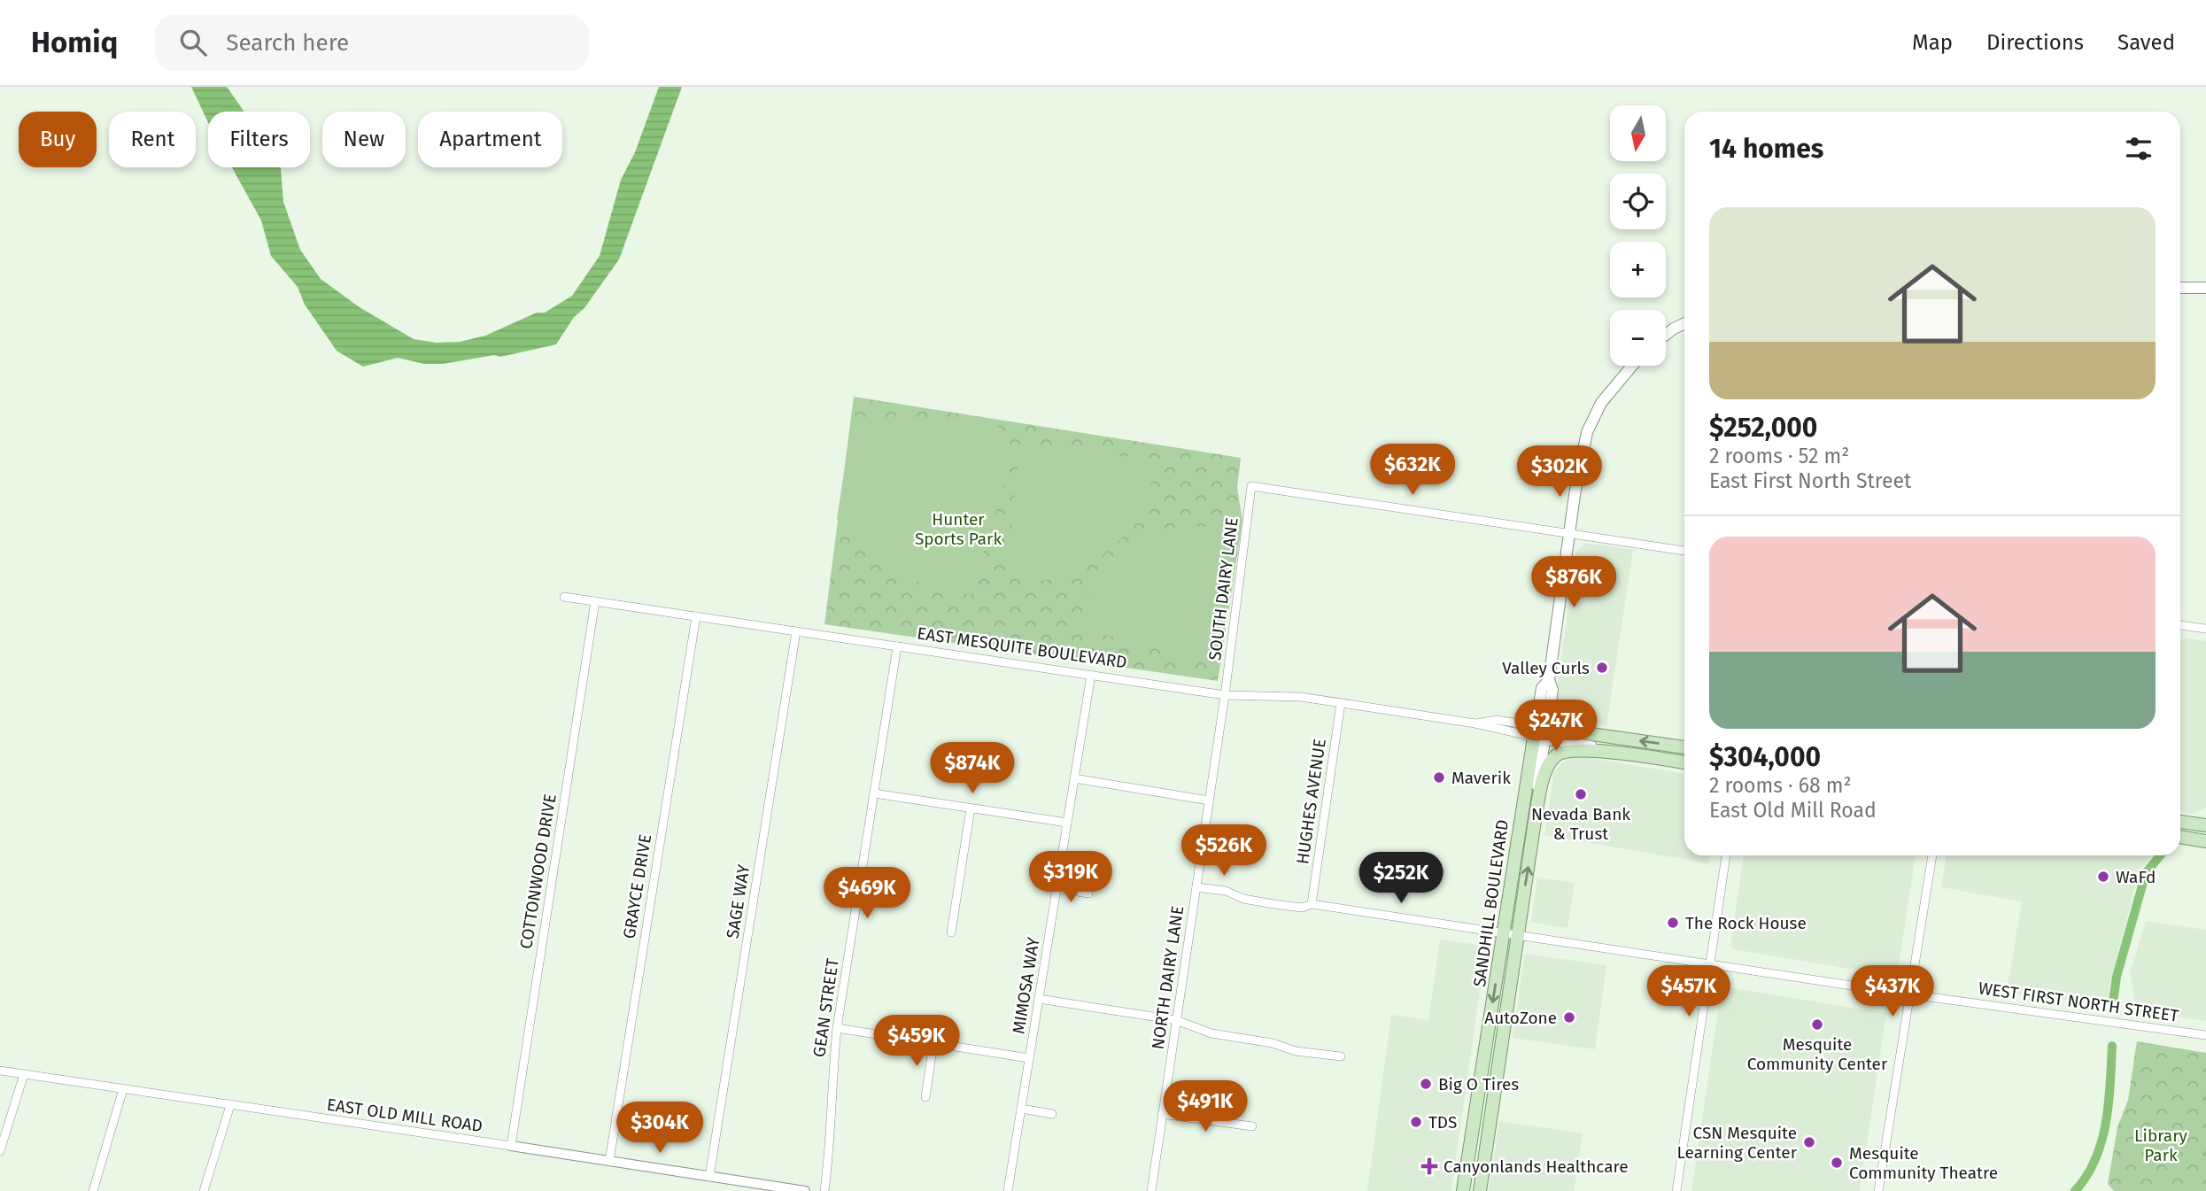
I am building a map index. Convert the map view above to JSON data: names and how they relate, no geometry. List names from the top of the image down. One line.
{"streets":{"main road":["EAST MESQUITE BOULEVARD","SANDHILL BOULEVARD"],"street":["SOUTH DAIRY LANE","HUGHES AVENUE","COTTONWOOD DRIVE","GRAYCE DRIVE","SAGE WAY","NORTH DAIRY LANE","MIMOSA WAY","WEST FIRST NORTH STREET","GEAN STREET","EAST OLD MILL ROAD"]},"crossings":[["SOUTH DAIRY LANE","EAST MESQUITE BOULEVARD"],["SOUTH DAIRY LANE","NORTH DAIRY LANE"],["EAST MESQUITE BOULEVARD","HUGHES AVENUE"],["EAST MESQUITE BOULEVARD","COTTONWOOD DRIVE"],["EAST MESQUITE BOULEVARD","GRAYCE DRIVE"],["EAST MESQUITE BOULEVARD","SAGE WAY"],["EAST MESQUITE BOULEVARD","SANDHILL BOULEVARD"],["EAST MESQUITE BOULEVARD","NORTH DAIRY LANE"],["EAST MESQUITE BOULEVARD","MIMOSA WAY"],["EAST MESQUITE BOULEVARD","GEAN STREET"],["HUGHES AVENUE","WEST FIRST NORTH STREET"],["COTTONWOOD DRIVE","EAST OLD MILL ROAD"],["GRAYCE DRIVE","EAST OLD MILL ROAD"],["SAGE WAY","EAST OLD MILL ROAD"],["SANDHILL BOULEVARD","WEST FIRST NORTH STREET"],["NORTH DAIRY LANE","WEST FIRST NORTH STREET"]],"parks":["Hunter Sports Park","Library Park"],"places":{"other":["Valley Curls","Maverik","Nevada Bank & Trust","WaFd","The Rock House","AutoZone","Mesquite Community Center","Big O Tires","TDS","CSN Mesquite Learning Center","Mesquite Community Theatre"],"health":["Canyonlands Healthcare"]},"north":"bottom","page":{"header":"Homiq","search":"Search here","nav":["Map","Directions","Saved"],"map_buttons":["+","−"],"chip":["Buy","Rent","Filters","New","Apartment"],"heading":"14 homes","list":[{"name":"$252,000","note":"2 rooms · 52 m² · East First North Street"},{"name":"$304,000","note":"2 rooms · 68 m² · East Old Mill Road"}],"price":["$632K","$302K","$876K","$247K","$874K","$526K","$319K","$252K","$469K","$457K","$437K","$459K","$491K","$304K"]}}
